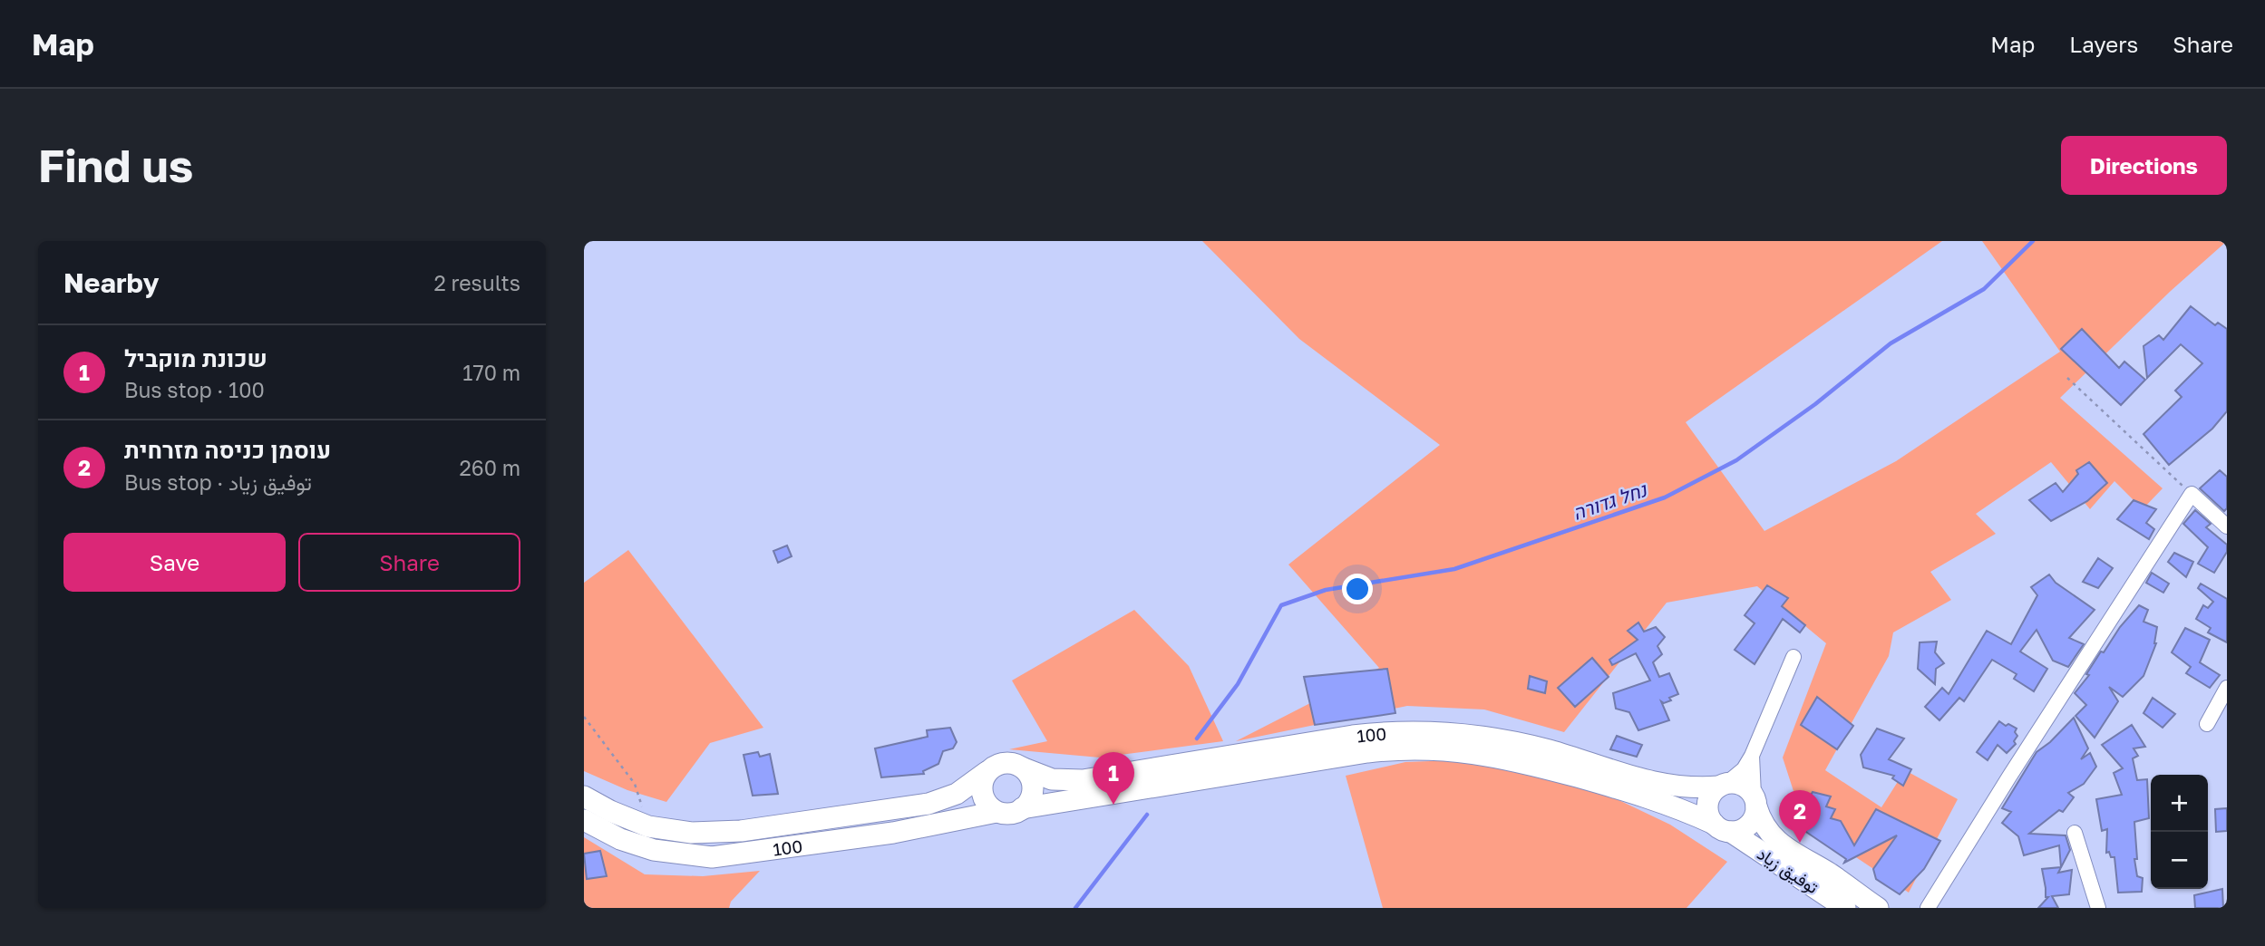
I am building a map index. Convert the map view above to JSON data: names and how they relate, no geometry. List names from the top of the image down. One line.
{"streets":{"main road":["100","توفيق زياد"]},"crossings":[["100","توفيق زياد"]],"water":["נחל גדורה"],"page":{"header":"Map","nav":["Map","Layers","Share"],"buttons":["Directions",["Save","Share"]],"title":"Find us","heading":["Nearby","2 results"],"list":[{"mark":"1","name":"שכונת מוקביל","note":"Bus stop · 100","value":"170 m"},{"mark":"2","name":"עוסמן כניסה מזרחית","note":"Bus stop · توفيق زياد","value":"260 m"}],"pins":["1","2"],"map_buttons":["+","−"]}}
